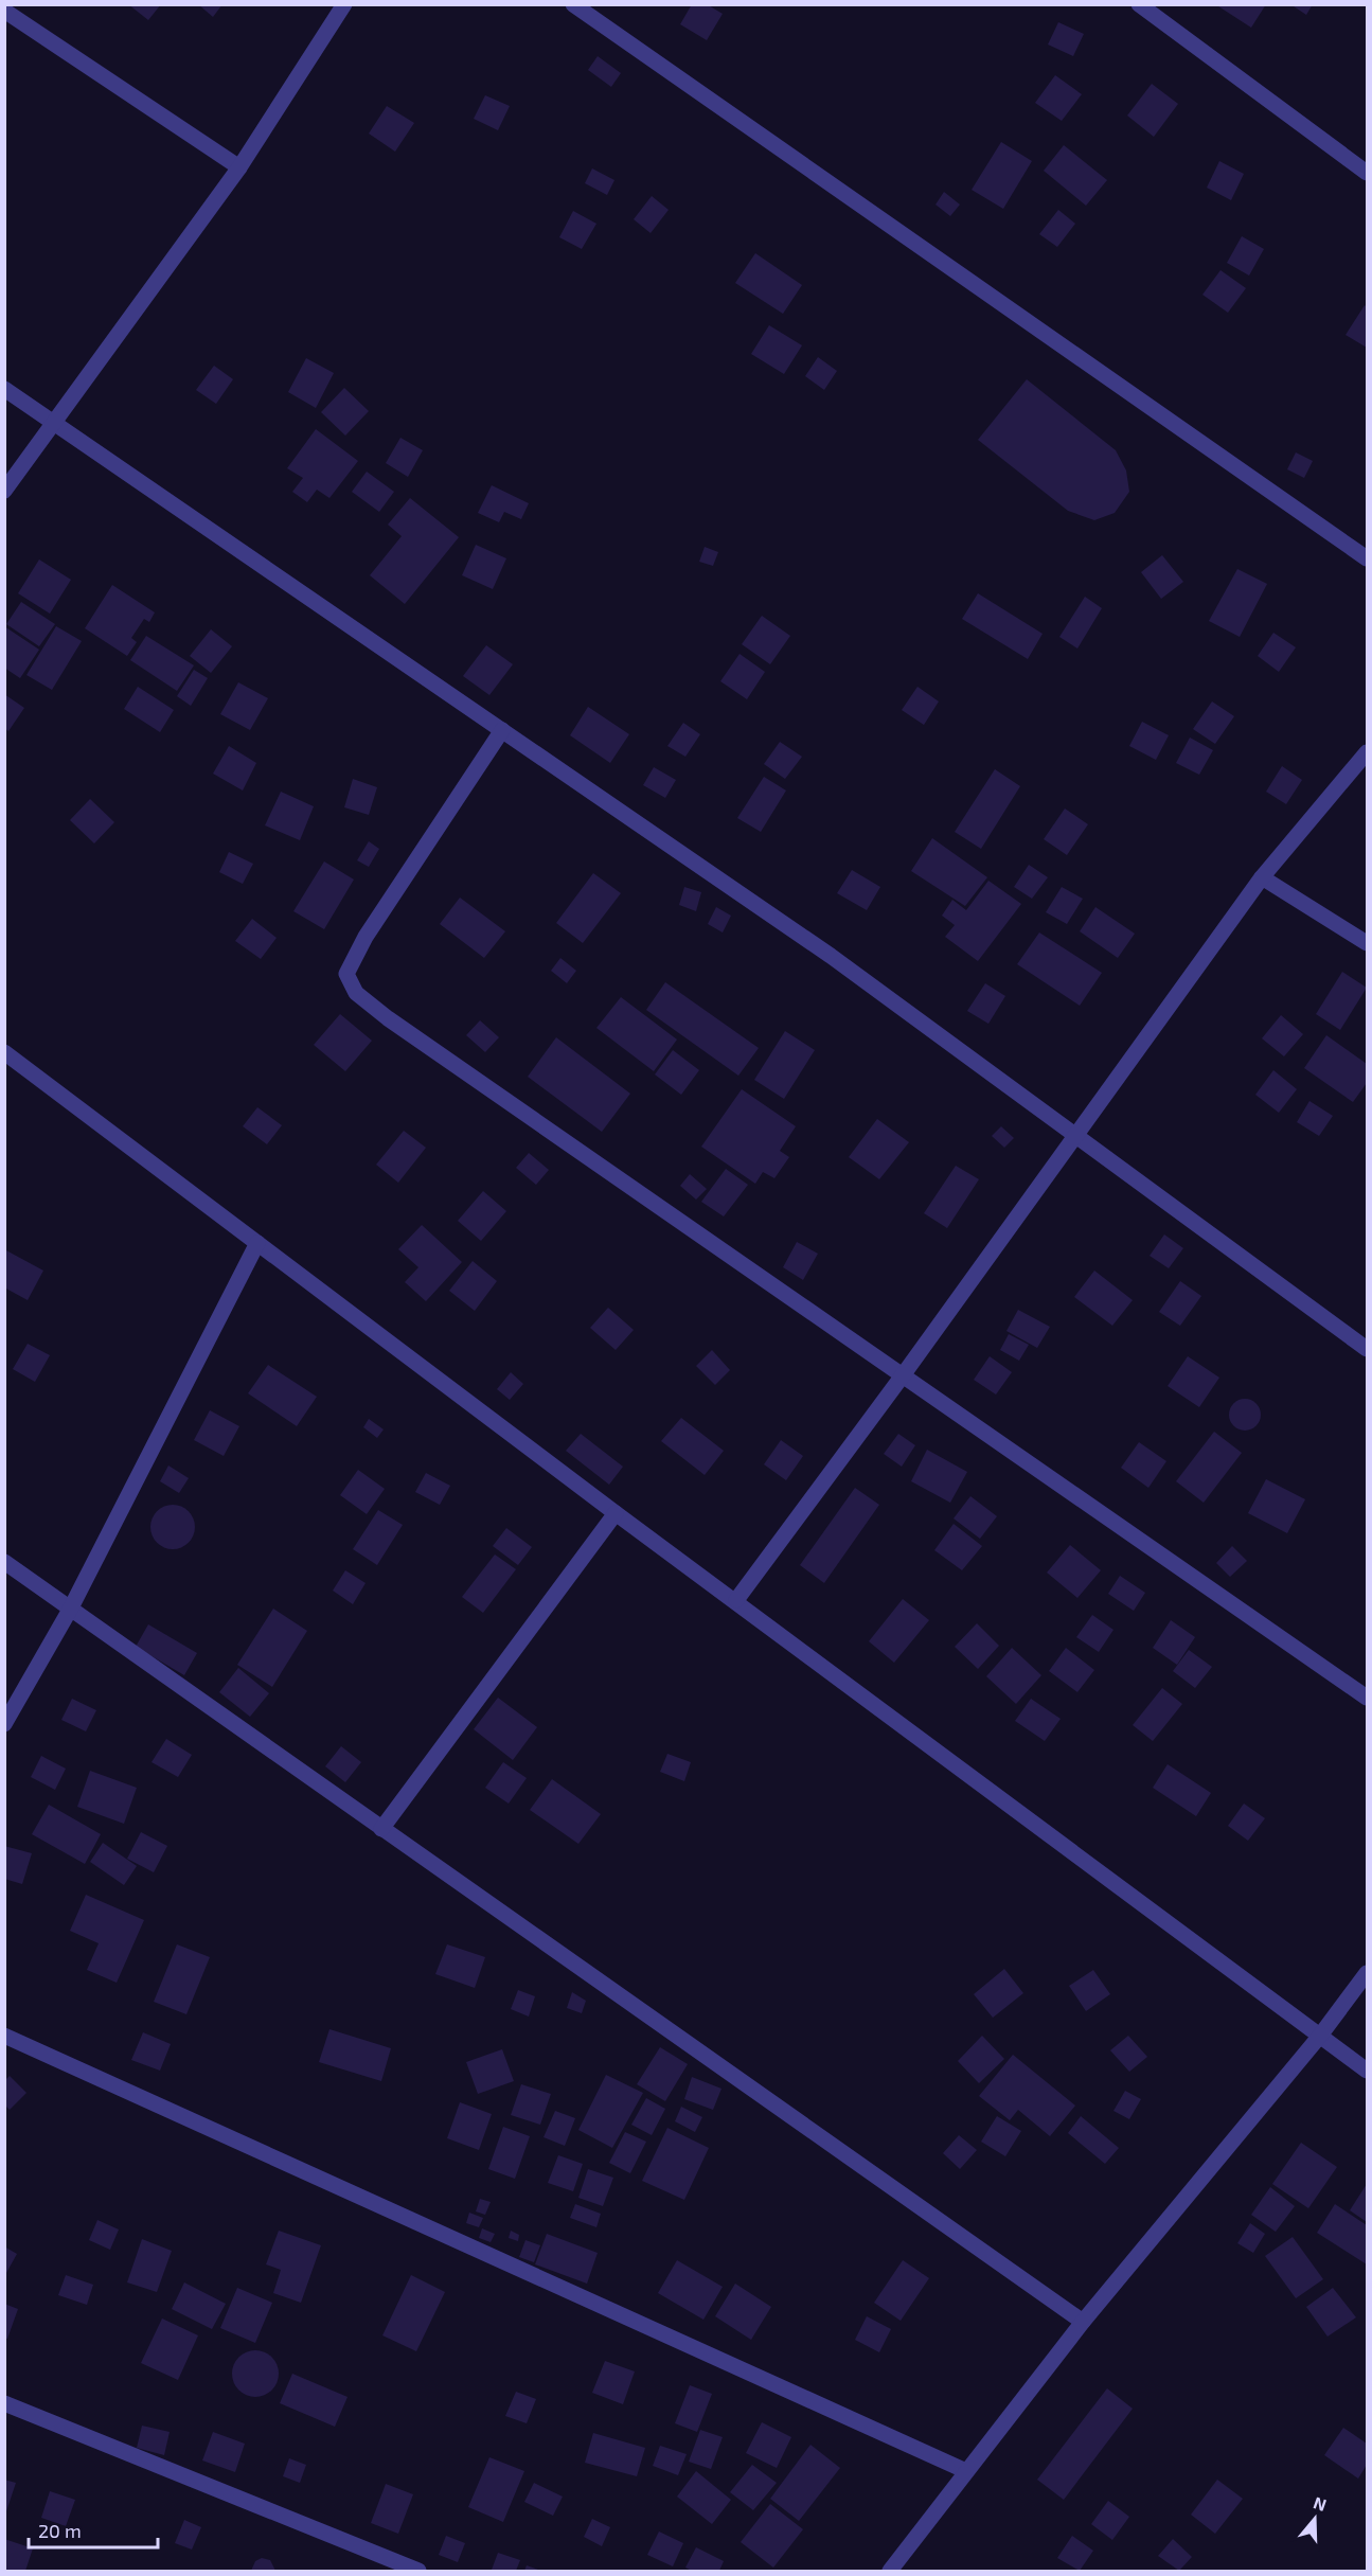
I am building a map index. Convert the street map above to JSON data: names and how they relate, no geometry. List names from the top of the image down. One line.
{"scale_bar":"20 m","north":"top"}
